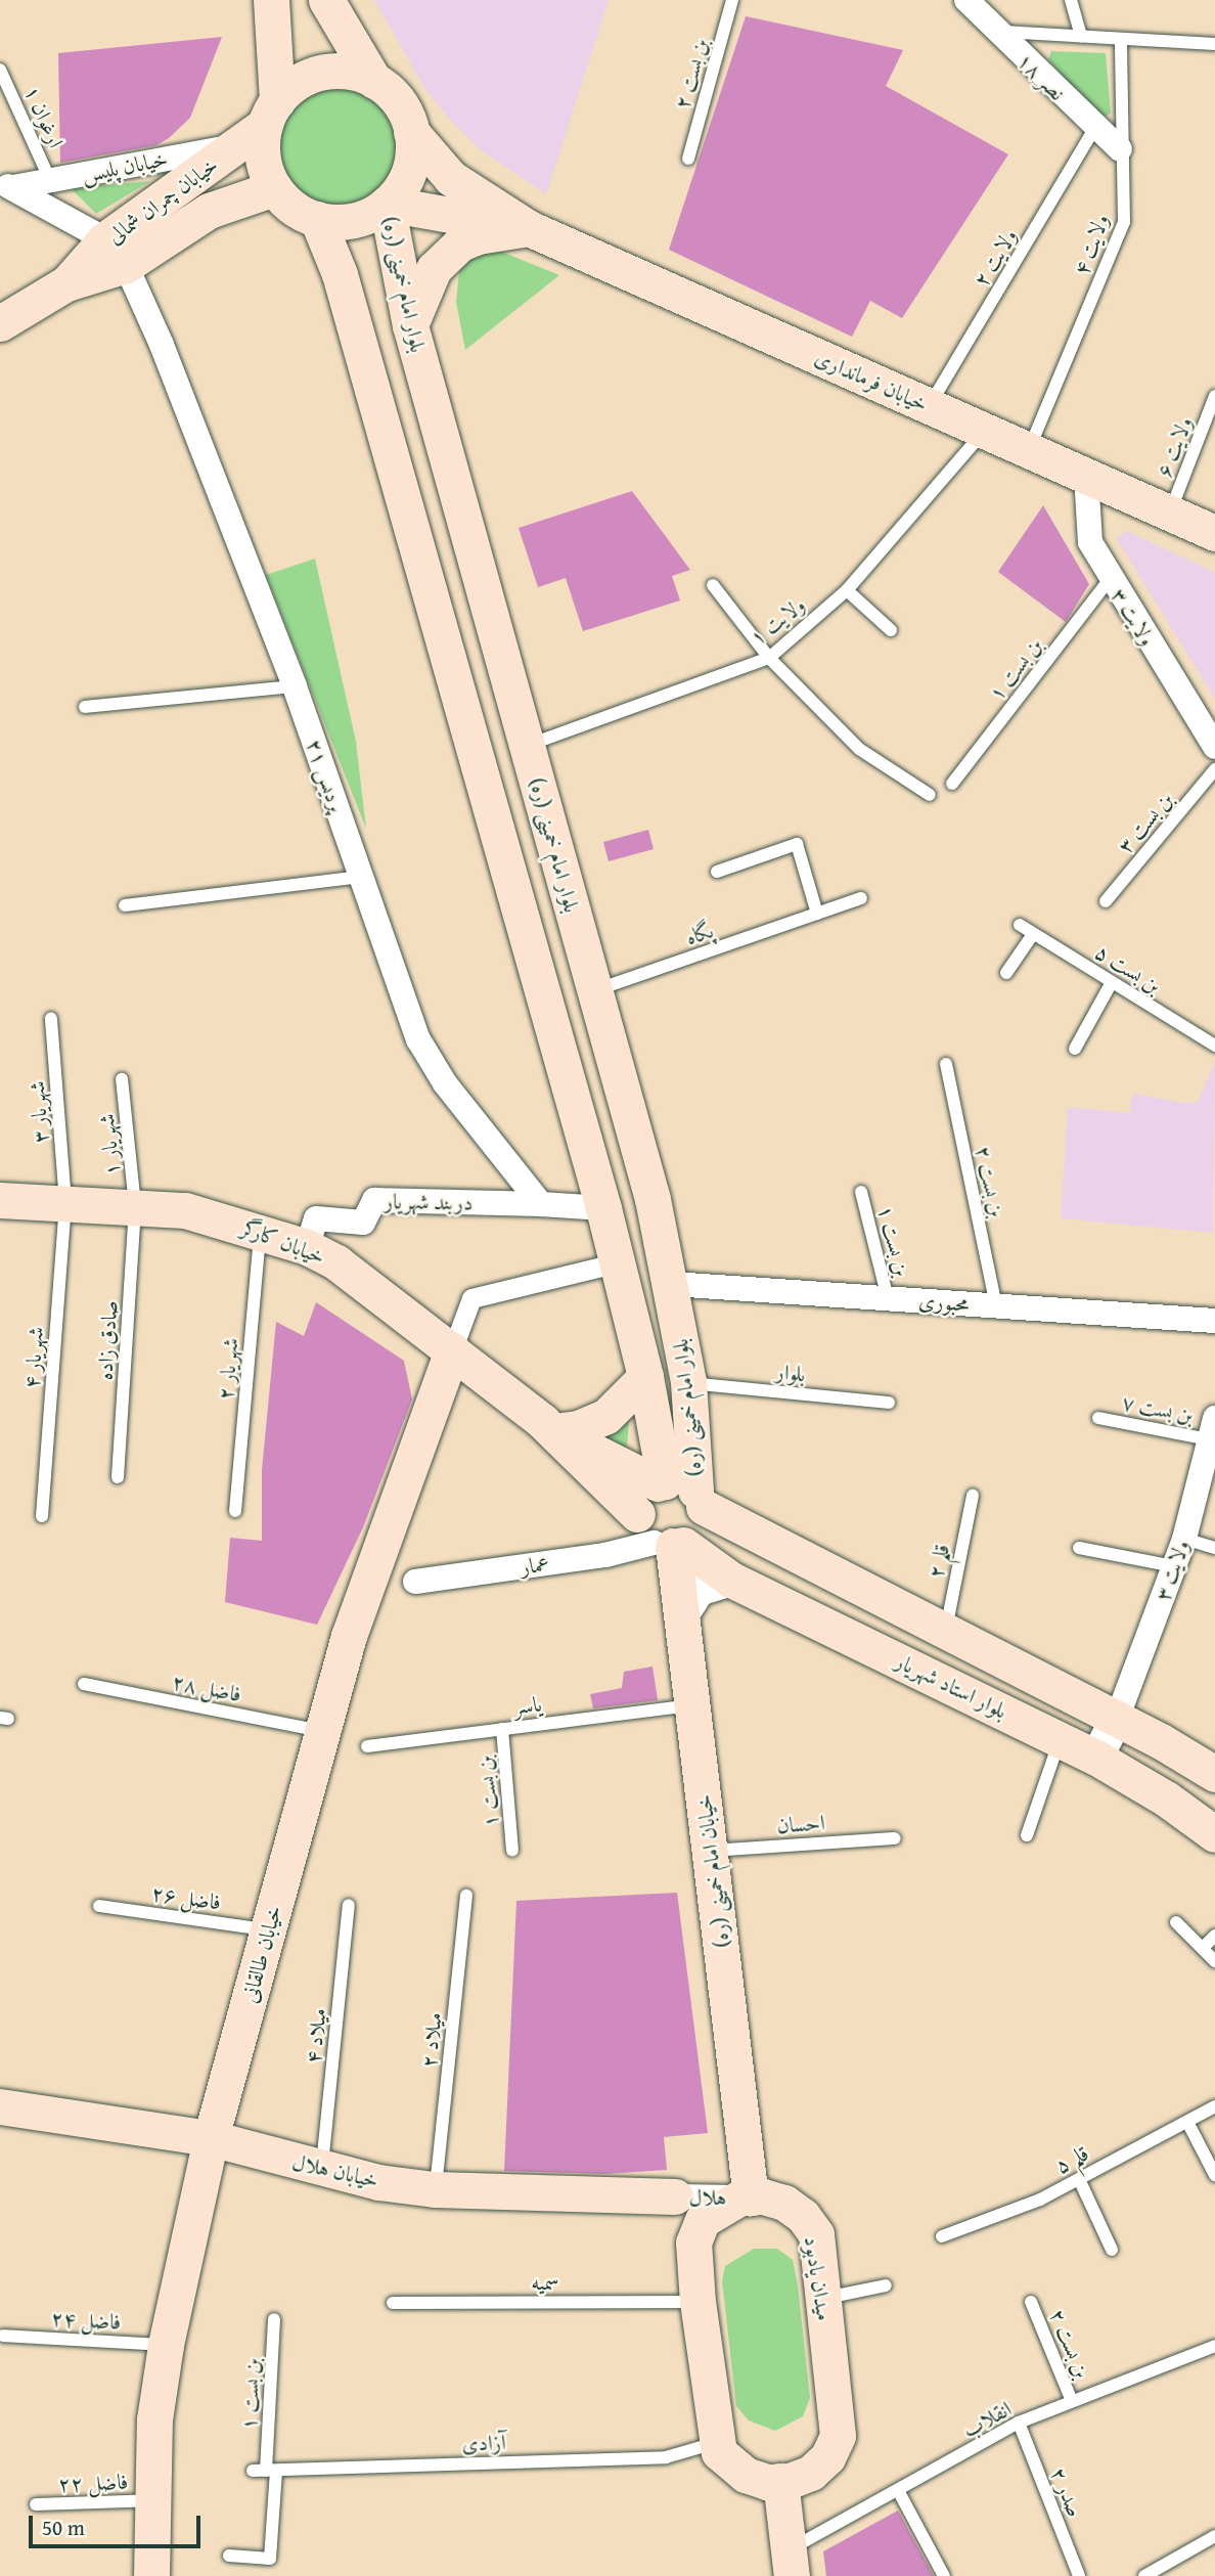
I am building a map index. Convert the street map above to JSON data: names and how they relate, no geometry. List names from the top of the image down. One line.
{"streets":{"main road":["خیابان چمران شمالی","بلوار امام خمینی (ره)","خیابان فرمانداری","خیابان کارگر","بلوار استاد شهریار","خیابان امام خمینی (ره)","خیابان طالقانی","خیابان هلال","میدان یادبود"],"street":["نصر ۱۸","خیابان پلیس","ولایت ۳","پردیس ۲۱","دربند شهریار","محبوری","عمار","هلال"],"lane":["بن بست ۲","ارغوان ۱","ولایت ۴","ولایت ۲","ولایت ۶","ولایت ۱","بن بست ۱","بن بست ۳","پگاه","بن بست ۵","شهریار ۳","شهریار ۱","صادق زاده","شهریار ۴","شهریار ۲","بلوار","بن بست ۷","قلم ۲","فاضل ۲۸","یاسر","احسان","فاضل ۲۶","میلاد ۴","میلاد ۲","قلم ۵","سمیه","فاضل ۲۴","انقلاب","آزادی","فاضل ۲۲","صدر ۲"]},"crossings":[["بن بست ۲","محبوری"],["بن بست ۲","انقلاب"],["نصر ۱۸","ولایت ۴"],["نصر ۱۸","ولایت ۲"],["ارغوان ۱","خیابان پلیس"],["خیابان پلیس","خیابان چمران شمالی"],["خیابان پلیس","پردیس ۲۱"],["خیابان چمران شمالی","بلوار امام خمینی (ره)"],["خیابان چمران شمالی","خیابان فرمانداری"],["خیابان چمران شمالی","پردیس ۲۱"],["ولایت ۴","خیابان فرمانداری"],["ولایت ۲","خیابان فرمانداری"],["بلوار امام خمینی (ره)","خیابان فرمانداری"],["بلوار امام خمینی (ره)","ولایت ۱"],["بلوار امام خمینی (ره)","پگاه"],["بلوار امام خمینی (ره)","محبوری"],["بلوار امام خمینی (ره)","بلوار"],["بلوار امام خمینی (ره)","بلوار استاد شهریار"],["خیابان فرمانداری","ولایت ۶"],["خیابان فرمانداری","ولایت ۳"],["خیابان فرمانداری","ولایت ۱"],["ولایت ۳","بن بست ۱"],["ولایت ۳","بن بست ۷"],["ولایت ۳","بلوار استاد شهریار"],["بن بست ۱","محبوری"],["بن بست ۱","یاسر"],["بن بست ۱","آزادی"],["پردیس ۲۱","دربند شهریار"],["شهریار ۳","خیابان کارگر"],["شهریار ۳","شهریار ۴"],["شهریار ۱","خیابان کارگر"],["شهریار ۱","صادق زاده"],["دربند شهریار","خیابان کارگر"],["خیابان کارگر","صادق زاده"],["خیابان کارگر","شهریار ۴"],["خیابان کارگر","شهریار ۲"],["خیابان کارگر","بلوار استاد شهریار"],["خیابان کارگر","خیابان طالقانی"],["قلم ۲","بلوار استاد شهریار"],["عمار","بلوار استاد شهریار"],["عمار","خیابان امام خمینی (ره)"],["بلوار استاد شهریار","خیابان امام خمینی (ره)"],["فاضل ۲۸","خیابان طالقانی"],["یاسر","خیابان امام خمینی (ره)"],["احسان","خیابان امام خمینی (ره)"],["خیابان امام خمینی (ره)","هلال"],["خیابان امام خمینی (ره)","میدان یادبود"],["فاضل ۲۶","خیابان طالقانی"],["خیابان طالقانی","خیابان هلال"],["خیابان طالقانی","فاضل ۲۴"],["خیابان طالقانی","فاضل ۲۲"],["میلاد ۴","خیابان هلال"],["میلاد ۲","خیابان هلال"],["خیابان هلال","هلال"],["هلال","میدان یادبود"],["میدان یادبود","آزادی"],["انقلاب","صدر ۲"]],"scale_bar":"50 m"}
